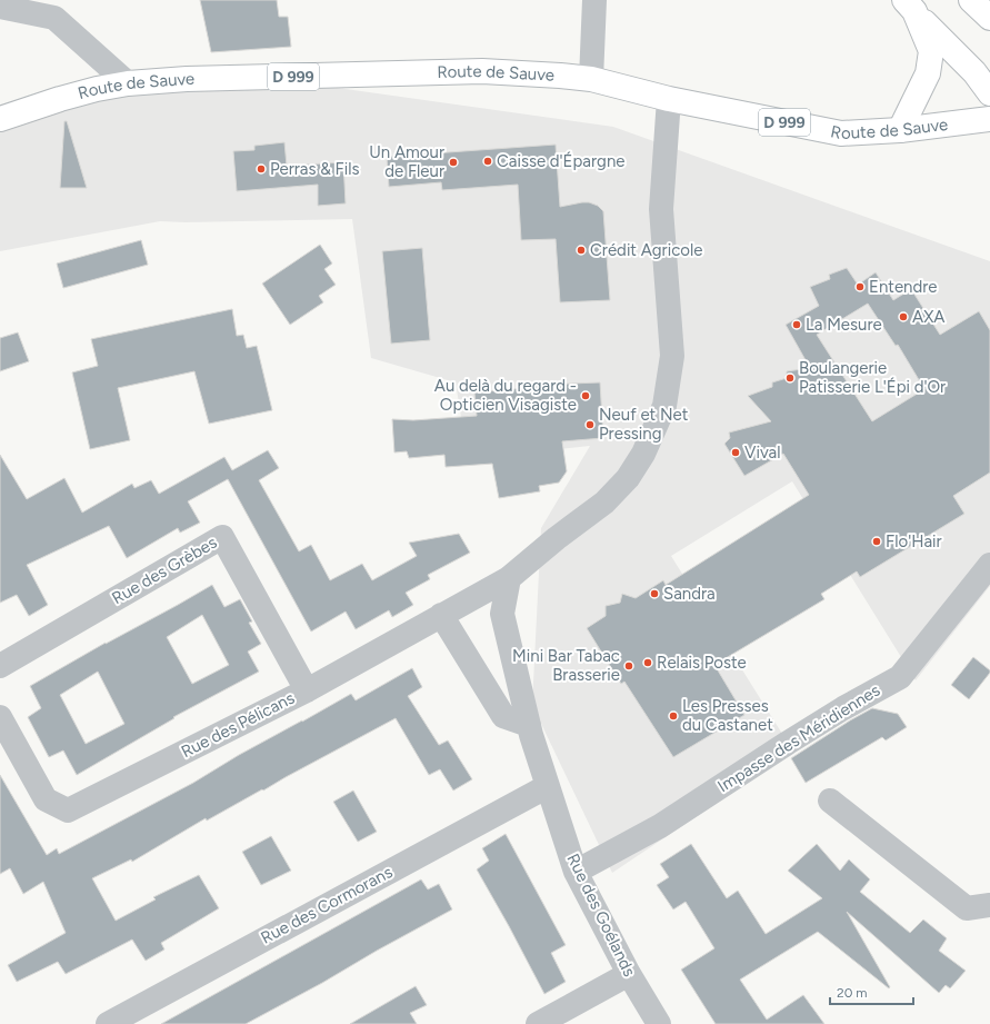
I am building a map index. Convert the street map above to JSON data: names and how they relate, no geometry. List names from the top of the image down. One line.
{"streets":{"main road":["Route de Sauve","D 999"],"street":["Rue des Grèbes","Rue des Pélicans","Impasse des Méridiennes","Rue des Cormorans","Rue des Goélands"]},"crossings":[["Rue des Grèbes","Rue des Pélicans"],["Rue des Pélicans","Rue des Goélands"],["Impasse des Méridiennes","Rue des Goélands"],["Rue des Cormorans","Rue des Goélands"]],"places":["Caisse d'Épargne","Un Amour de Fleur","Perras & Fils","Crédit Agricole","Entendre","AXA","La Mesure","Boulangerie Patisserie L'Épi d'Or","Au delà du regard - Opticien Visagiste","Neuf et Net Pressing","Vival","Flo'Hair","Sandra","Relais Poste","Mini Bar Tabac Brasserie","Les Presses du Castanet"],"scale_bar":"20 m"}
